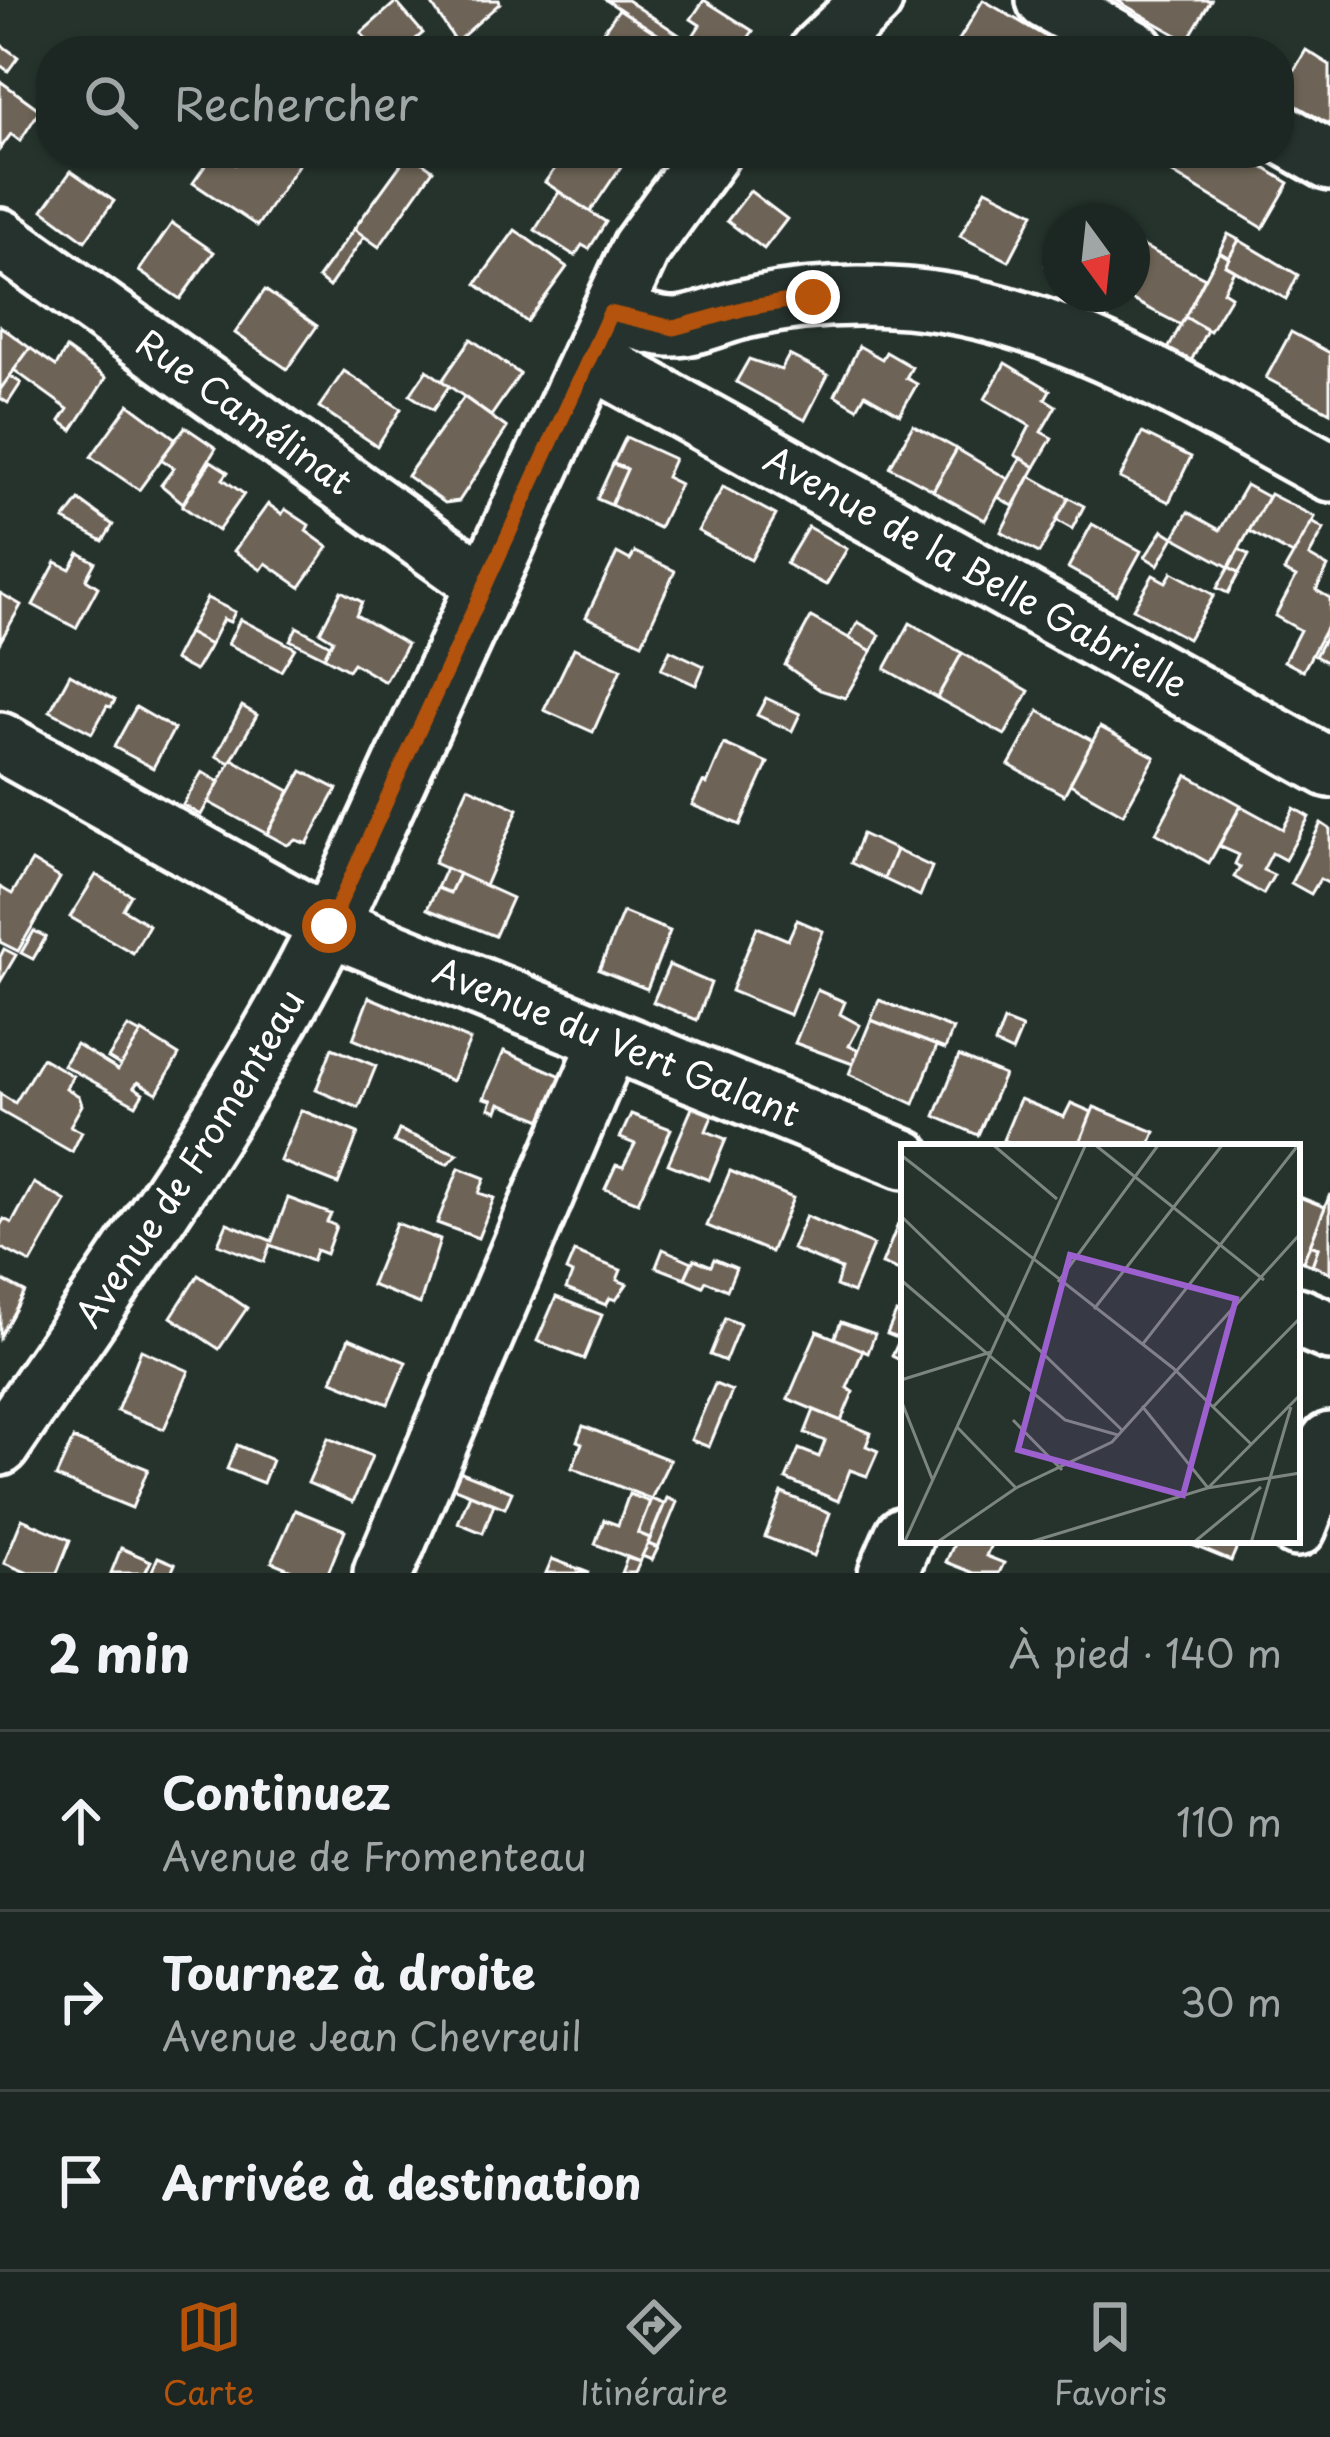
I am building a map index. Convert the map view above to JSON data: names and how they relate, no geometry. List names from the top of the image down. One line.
{"streets":{"street":["Rue Camélinat","Avenue de la Belle Gabrielle","Avenue du Vert Galant","Avenue de Fromenteau"]},"crossings":[["Rue Camélinat","Avenue de Fromenteau"],["Avenue de la Belle Gabrielle","Avenue de Fromenteau"],["Avenue du Vert Galant","Avenue de Fromenteau"]],"north":"bottom","page":{"search":"Rechercher","heading":["2 min","À pied · 140 m"],"list":[["Continuez","Avenue de Fromenteau","110 m"],["Tournez à droite","Avenue Jean Chevreuil","30 m"],"Arrivée à destination"],"nav":["Carte","Itinéraire","Favoris"]}}
